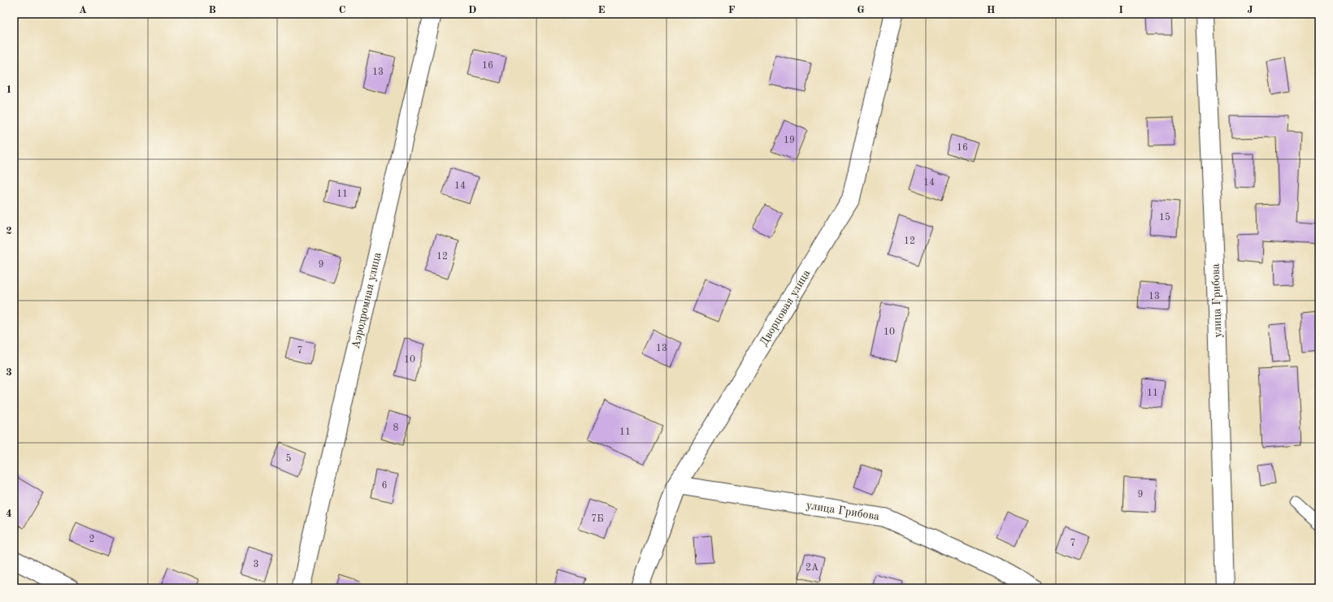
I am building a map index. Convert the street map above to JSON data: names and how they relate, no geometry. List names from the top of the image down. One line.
{"streets":{"street":["Аэродромная улица","улица Грибова","Дворцовая улица"]},"crossings":[["улица Грибова","Дворцовая улица"]],"house_numbers":["16","13","19","16","14","14","11","15","12","12","9","13","10","13","7","10","11","8","11","5","6","9","7Б","2","7","3","2А"],"grid":{"columns":["A","B","C","D","E","F","G","H","I","J"],"rows":["1","2","3","4"]}}
